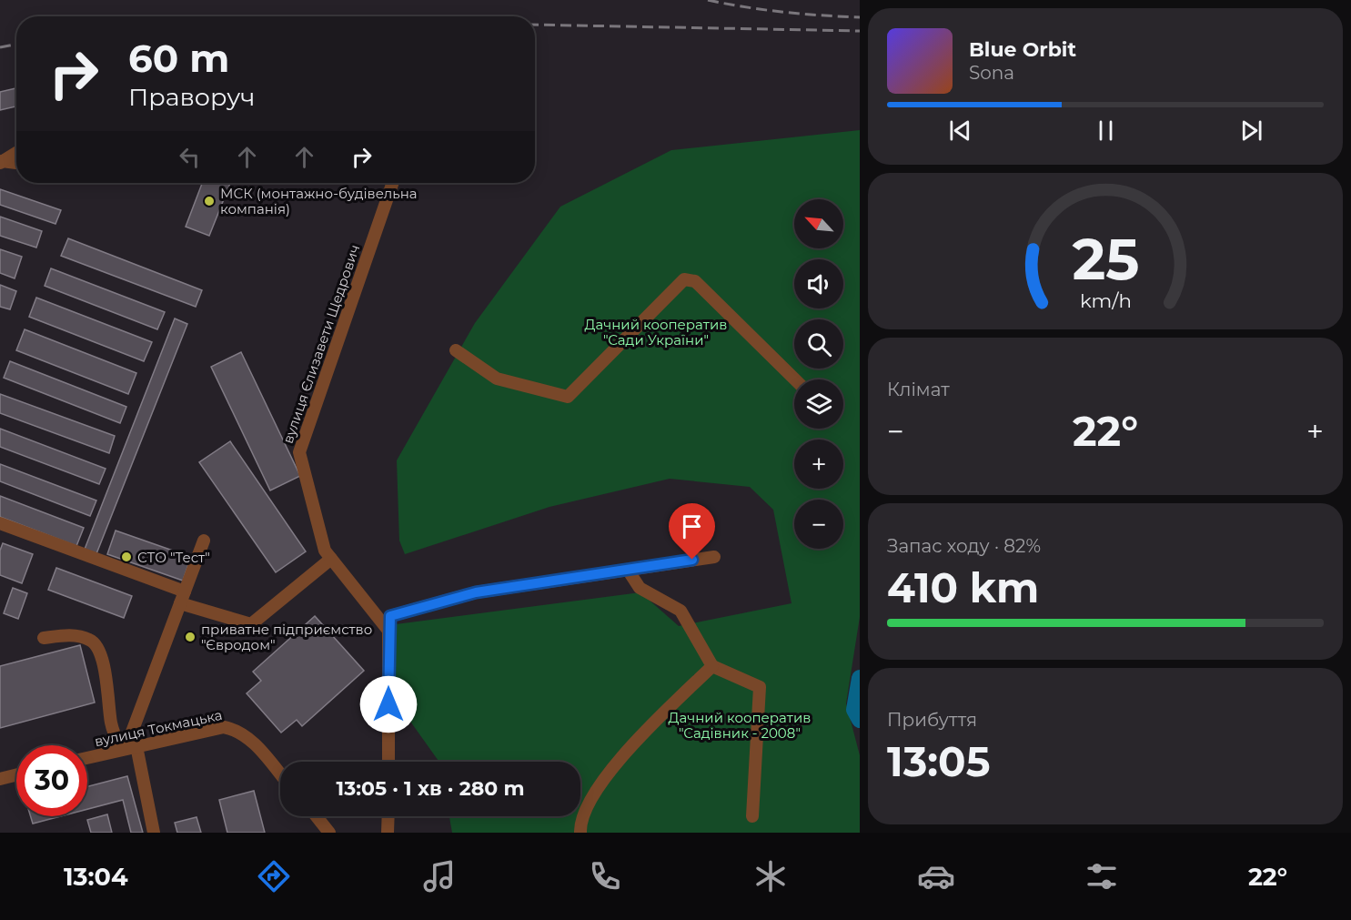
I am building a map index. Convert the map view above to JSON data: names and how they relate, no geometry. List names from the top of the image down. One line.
{"streets":{"street":["вулиця Єлизавети Щедрович","вулиця Токмацька"]},"parks":["Дачний кооператив \"Сади України\"","Дачний кооператив \"Садівник - 2008\""],"places":["МСК (монтажно-будівельна компанія)","СТО \"Тест\"","приватне підприємство \"Євродом\""],"north":"top left","page":{"turn":["60 m","Праворуч"],"song":["Blue Orbit","Sona"],"map_buttons":["+","−"],"tile":["Клімат",["Запас ходу · 82%","410 km"],["Прибуття","13:05"]],"heat":["−","22°","+"],"limit":"30","trip":"13:05 · 1 хв · 280 m","tabs":["13:04","22°"],"gauge":["25","km/h"]}}
